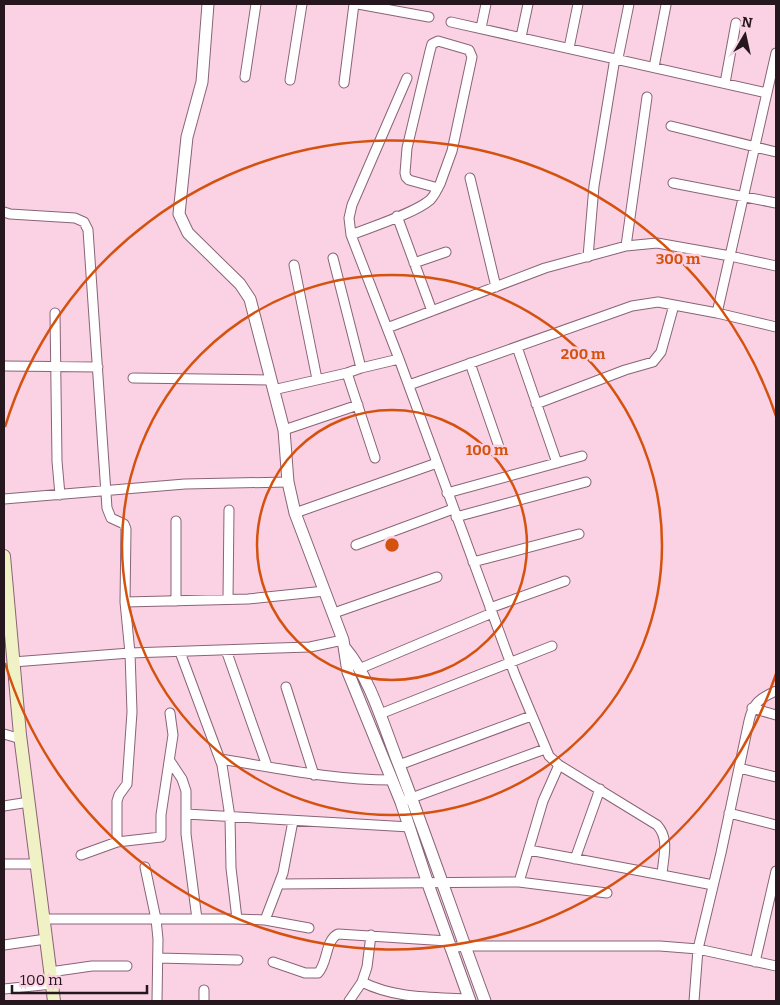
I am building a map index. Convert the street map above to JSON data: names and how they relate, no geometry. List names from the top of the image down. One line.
{"scale_bar":"100 m","north":"top","rings":["300 m","200 m","100 m"]}
